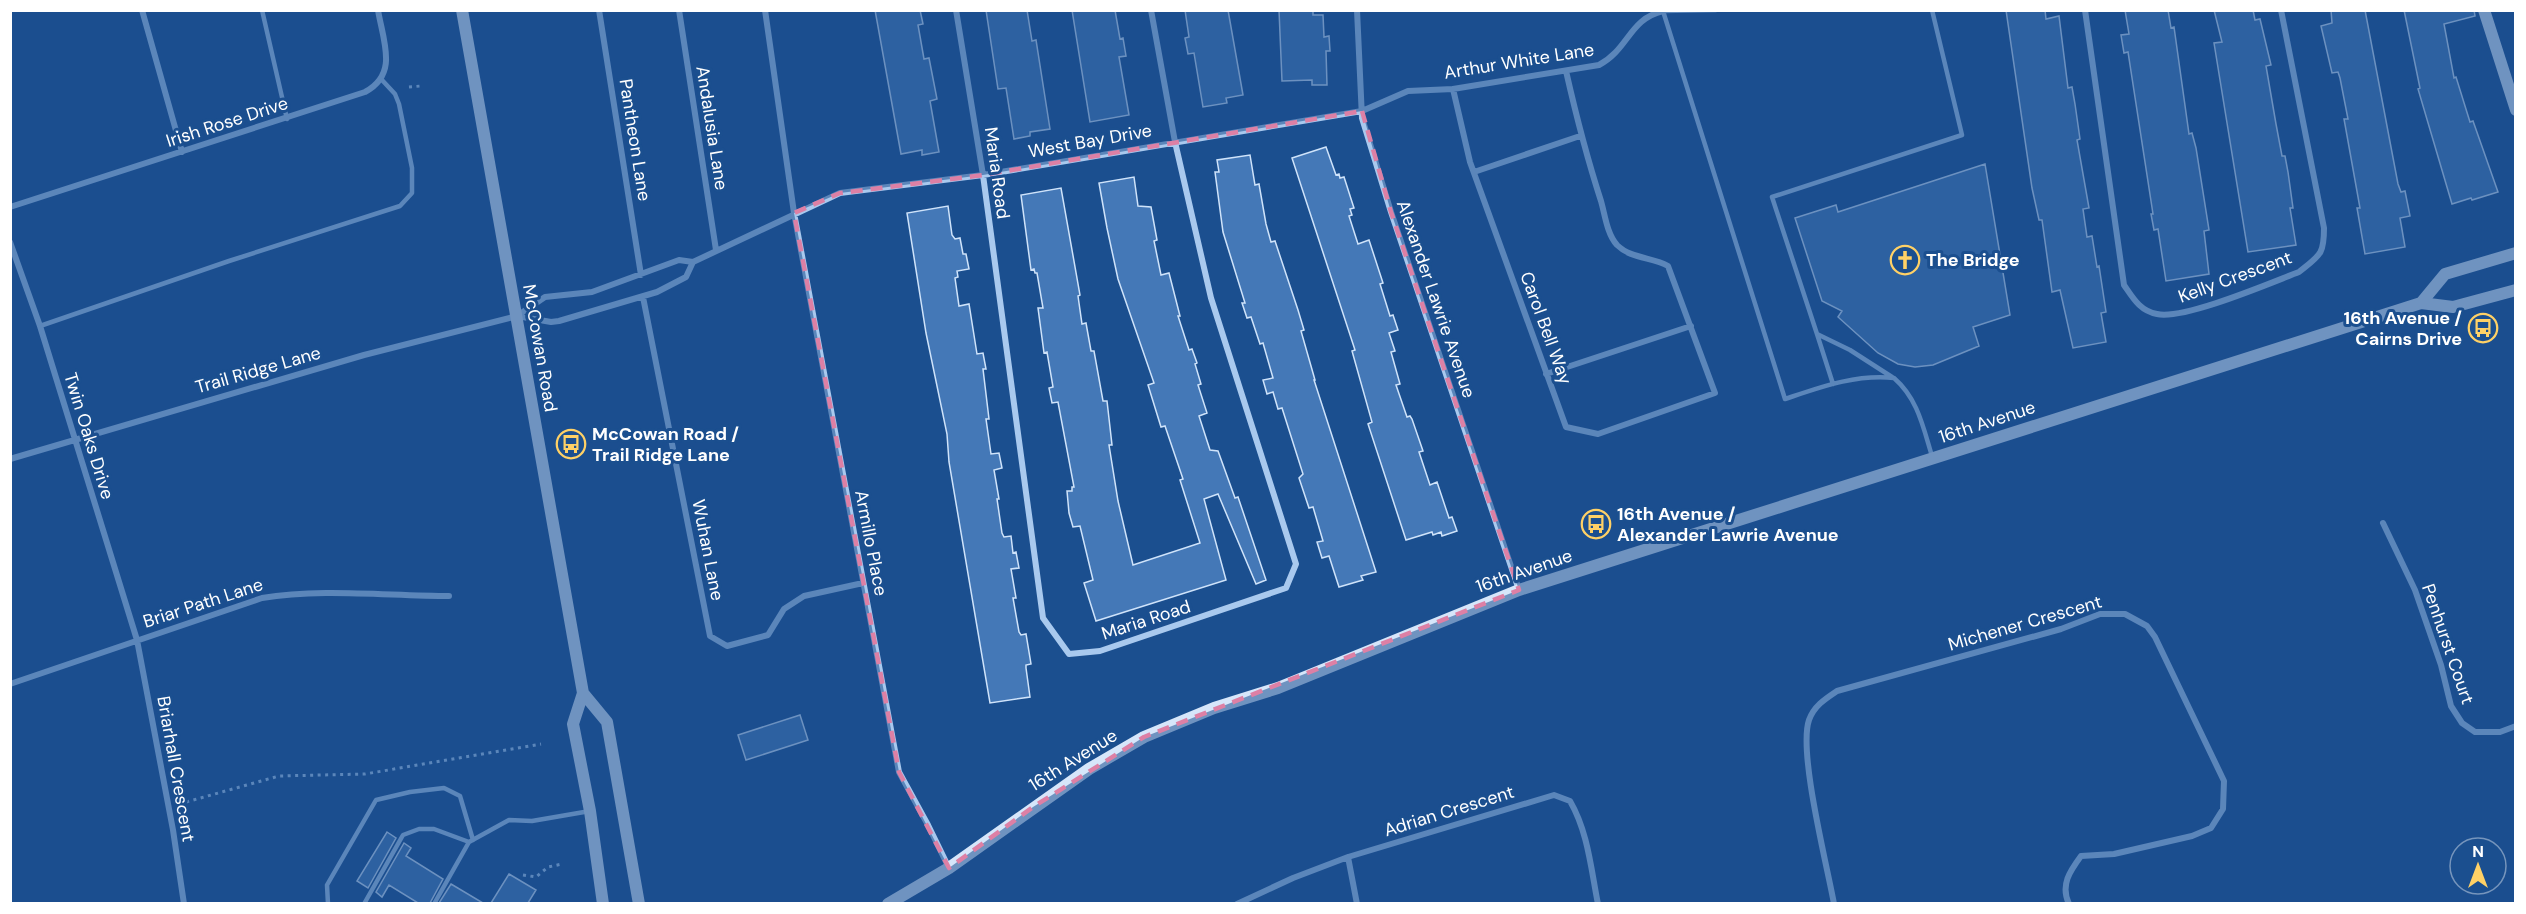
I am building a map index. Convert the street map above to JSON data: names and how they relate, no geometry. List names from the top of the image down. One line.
{"streets":{"main road":["McCowan Road","16th Avenue"],"street":["Arthur White Lane","Irish Rose Drive","Andalusia Lane","Pantheon Lane","West Bay Drive","Maria Road","Kelly Crescent","Alexander Lawrie Avenue","Carol Bell Way","Trail Ridge Lane","Twin Oaks Drive","Armillo Place","Wuhan Lane","Briar Path Lane","Michener Crescent","Penhurst Court","Briarhall Crescent","Adrian Crescent"]},"crossings":[["Arthur White Lane","West Bay Drive"],["Arthur White Lane","Alexander Lawrie Avenue"],["Arthur White Lane","Carol Bell Way"],["Andalusia Lane","West Bay Drive"],["Pantheon Lane","West Bay Drive"],["West Bay Drive","Maria Road"],["West Bay Drive","Alexander Lawrie Avenue"],["West Bay Drive","McCowan Road"],["West Bay Drive","Trail Ridge Lane"],["West Bay Drive","Armillo Place"],["West Bay Drive","Wuhan Lane"],["Alexander Lawrie Avenue","16th Avenue"],["McCowan Road","Trail Ridge Lane"],["Trail Ridge Lane","Twin Oaks Drive"],["16th Avenue","Armillo Place"],["Twin Oaks Drive","Briar Path Lane"],["Twin Oaks Drive","Briarhall Crescent"],["Armillo Place","Wuhan Lane"],["Briar Path Lane","Briarhall Crescent"]],"places":{"church":["The Bridge"],"bus stop":["16th Avenue / Cairns Drive","McCowan Road / Trail Ridge Lane","16th Avenue / Alexander Lawrie Avenue"]},"north":"top"}
